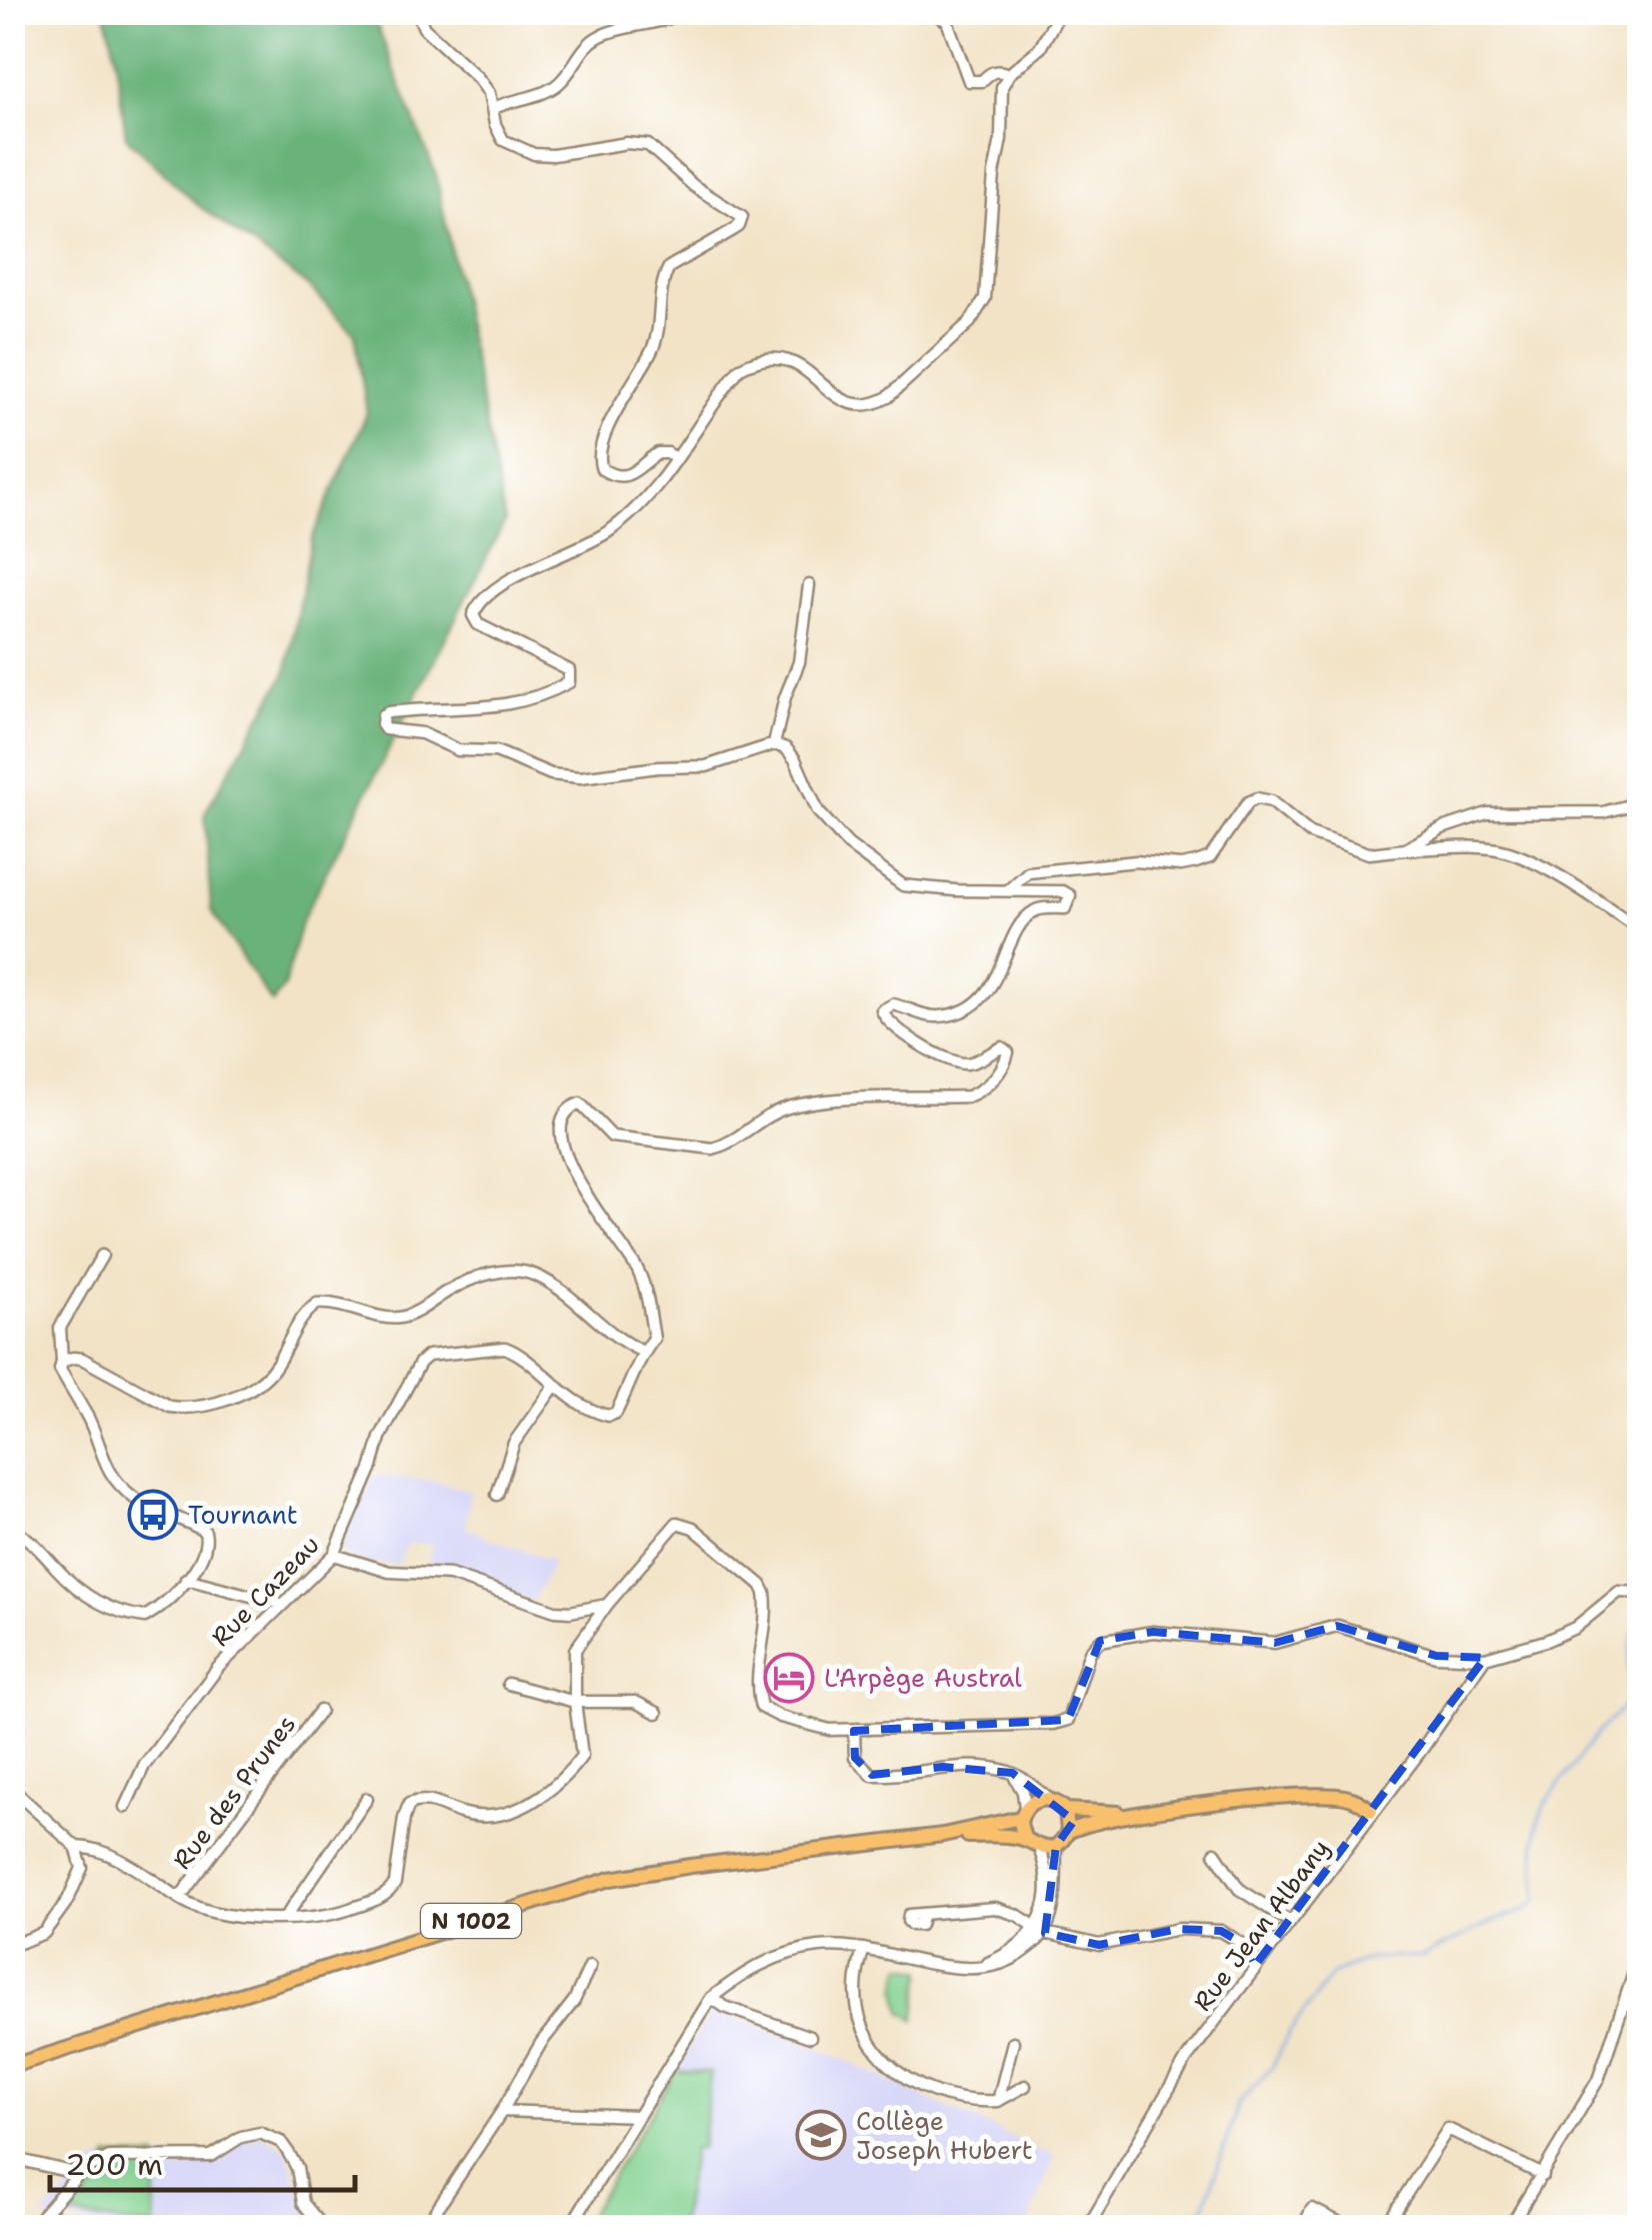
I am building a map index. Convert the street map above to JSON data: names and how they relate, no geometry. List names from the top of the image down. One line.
{"streets":{"main road":["N 1002"],"street":["Rue Cazeau","Rue des Prunes","Rue Jean Albany"]},"crossings":[["Rue des Prunes","Rue Jean Albany"]],"places":{"bus stop":["Tournant"],"hotel":["L'Arpège Austral"],"school or university":["Collège Joseph Hubert"]},"scale_bar":"200 m"}
